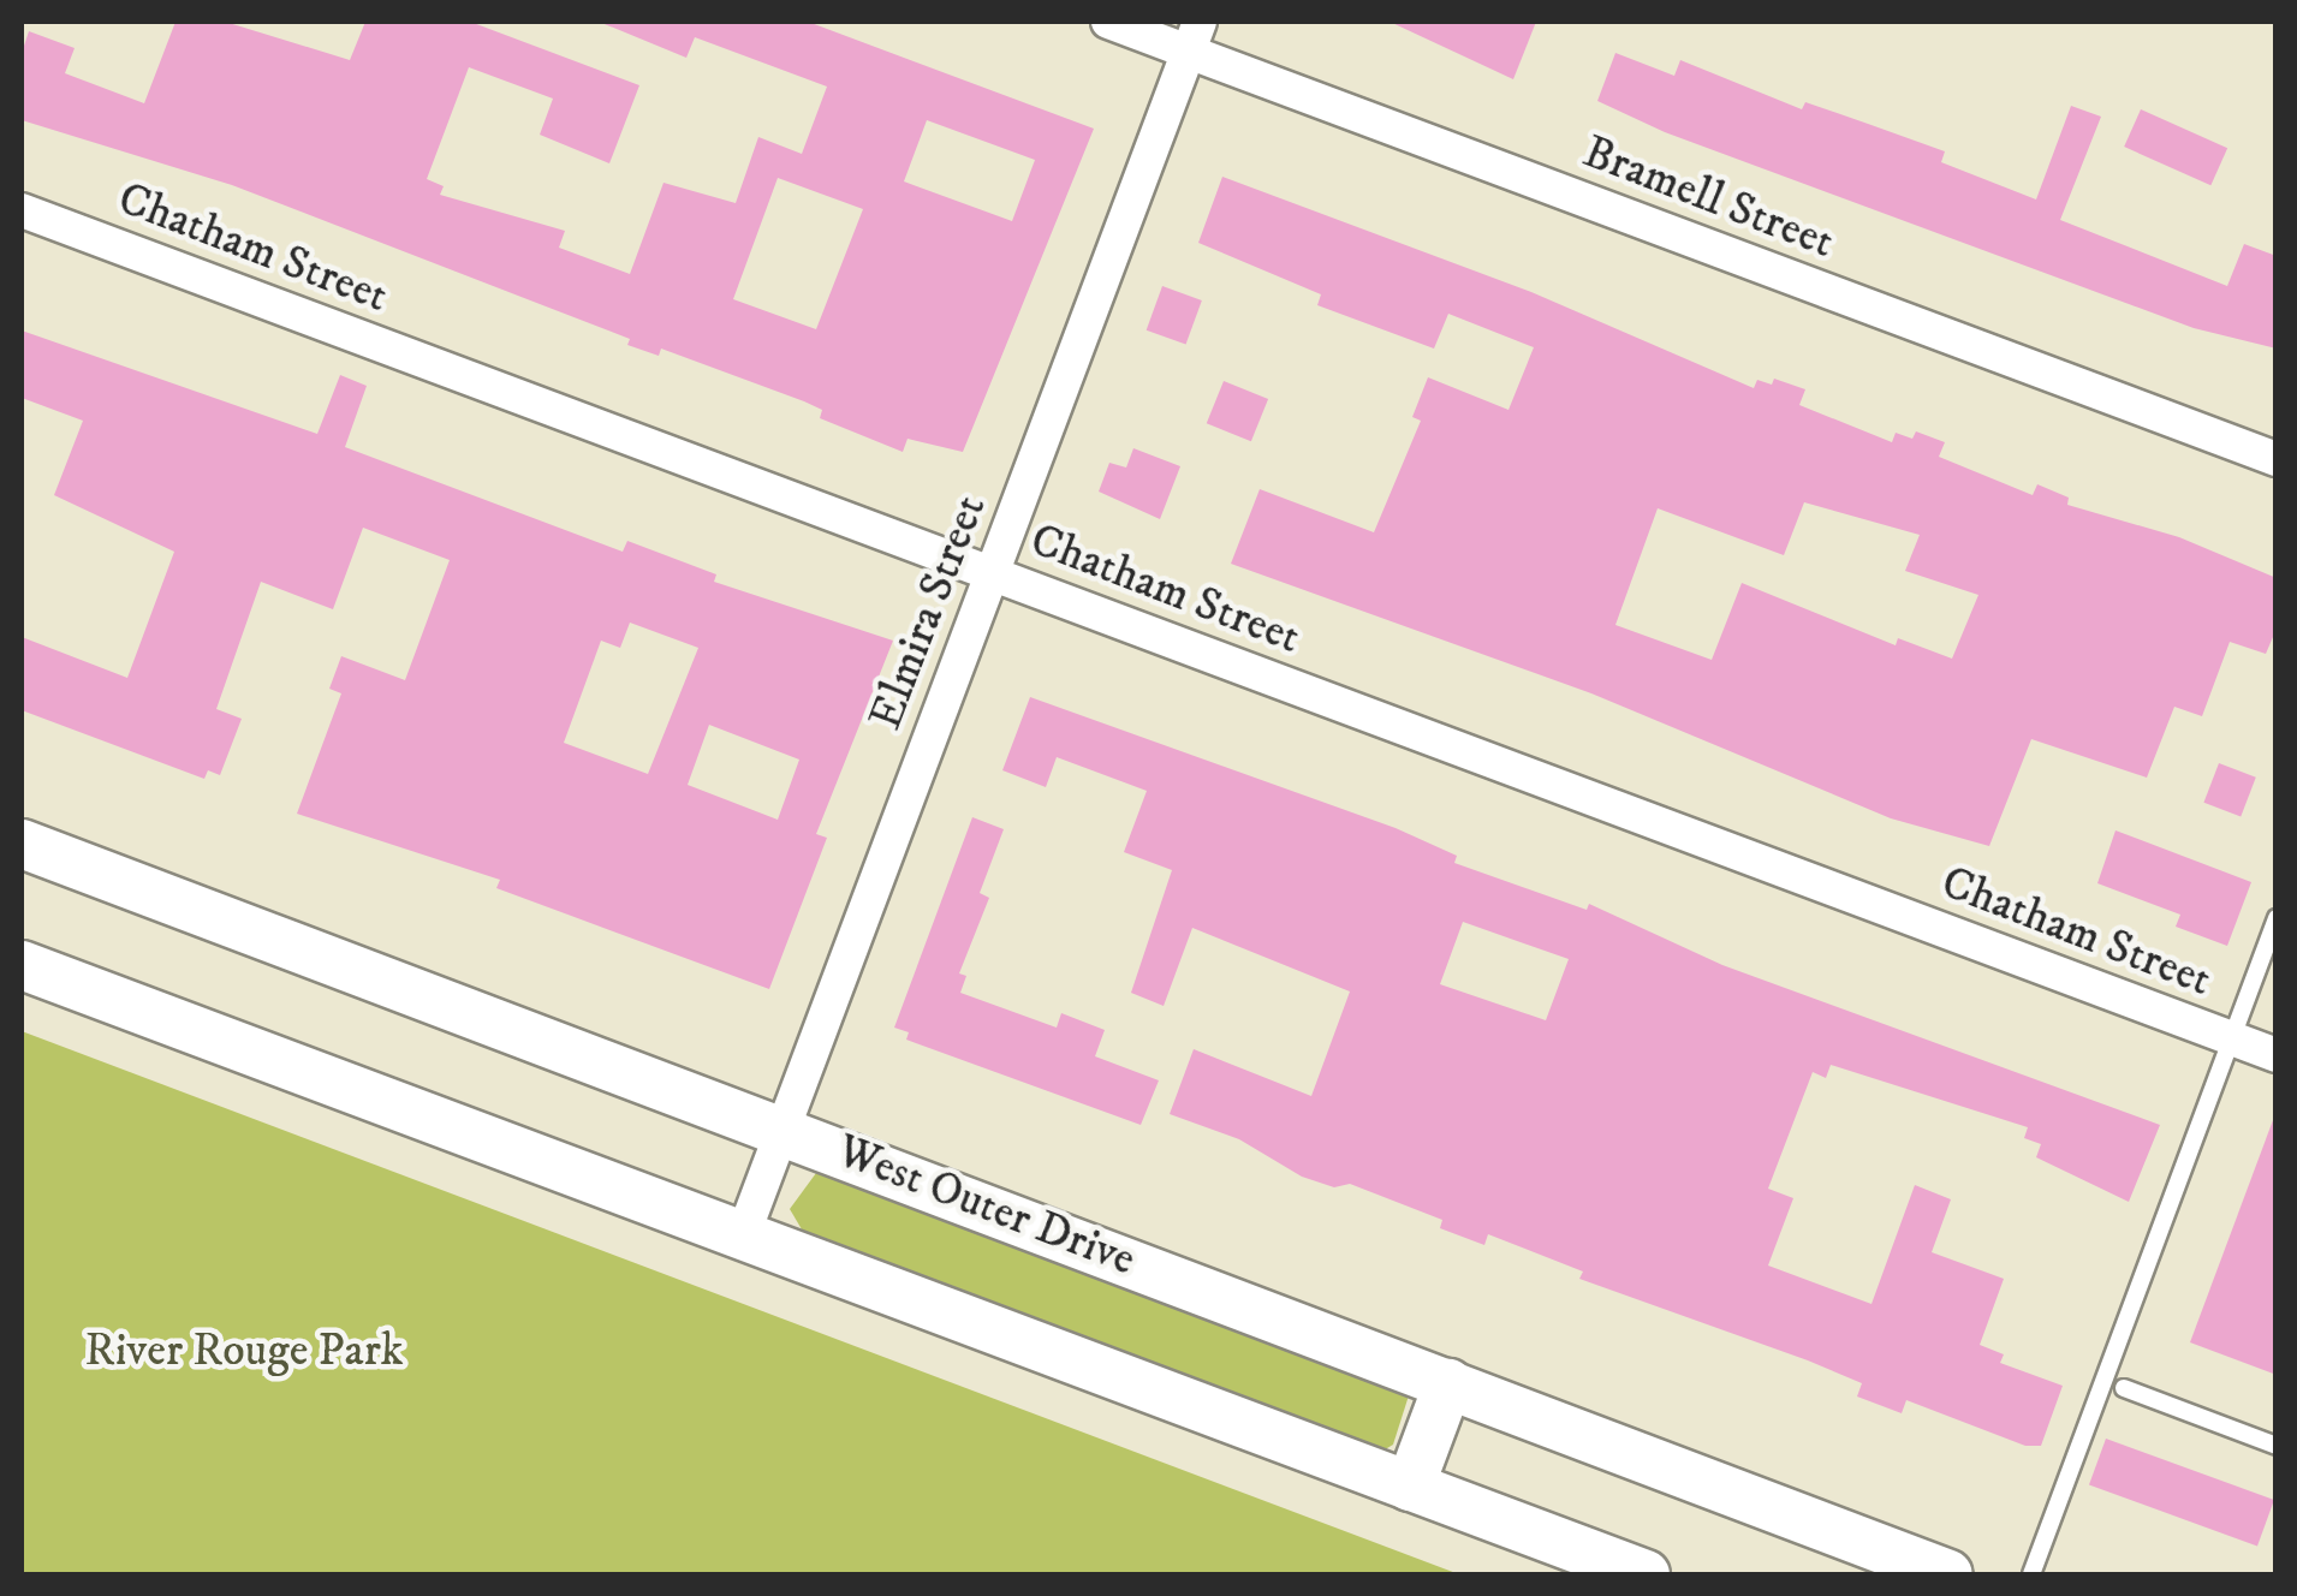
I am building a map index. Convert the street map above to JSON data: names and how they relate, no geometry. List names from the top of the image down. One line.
{"streets":{"main road":["West Outer Drive"],"street":["Bramell Street","Chatham Street","Elmira Street"]},"crossings":[["Bramell Street","Elmira Street"],["Chatham Street","Elmira Street"],["Elmira Street","West Outer Drive"]],"parks":["River Rouge Park"]}
